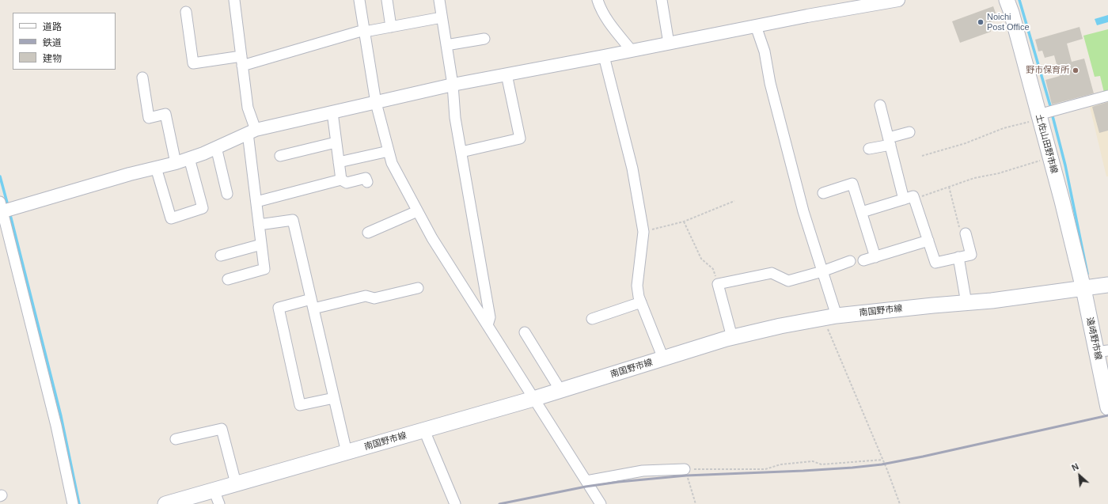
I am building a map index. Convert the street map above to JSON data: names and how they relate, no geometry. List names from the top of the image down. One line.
{"streets":{"main road":["土佐山田野市線","南国野市線","遠崎野市線"]},"crossings":[["土佐山田野市線","南国野市線"],["土佐山田野市線","遠崎野市線"],["南国野市線","遠崎野市線"]],"places":["Noichi Post Office","野市保育所"],"legend":["道路","鉄道","建物"],"north":"top left"}
